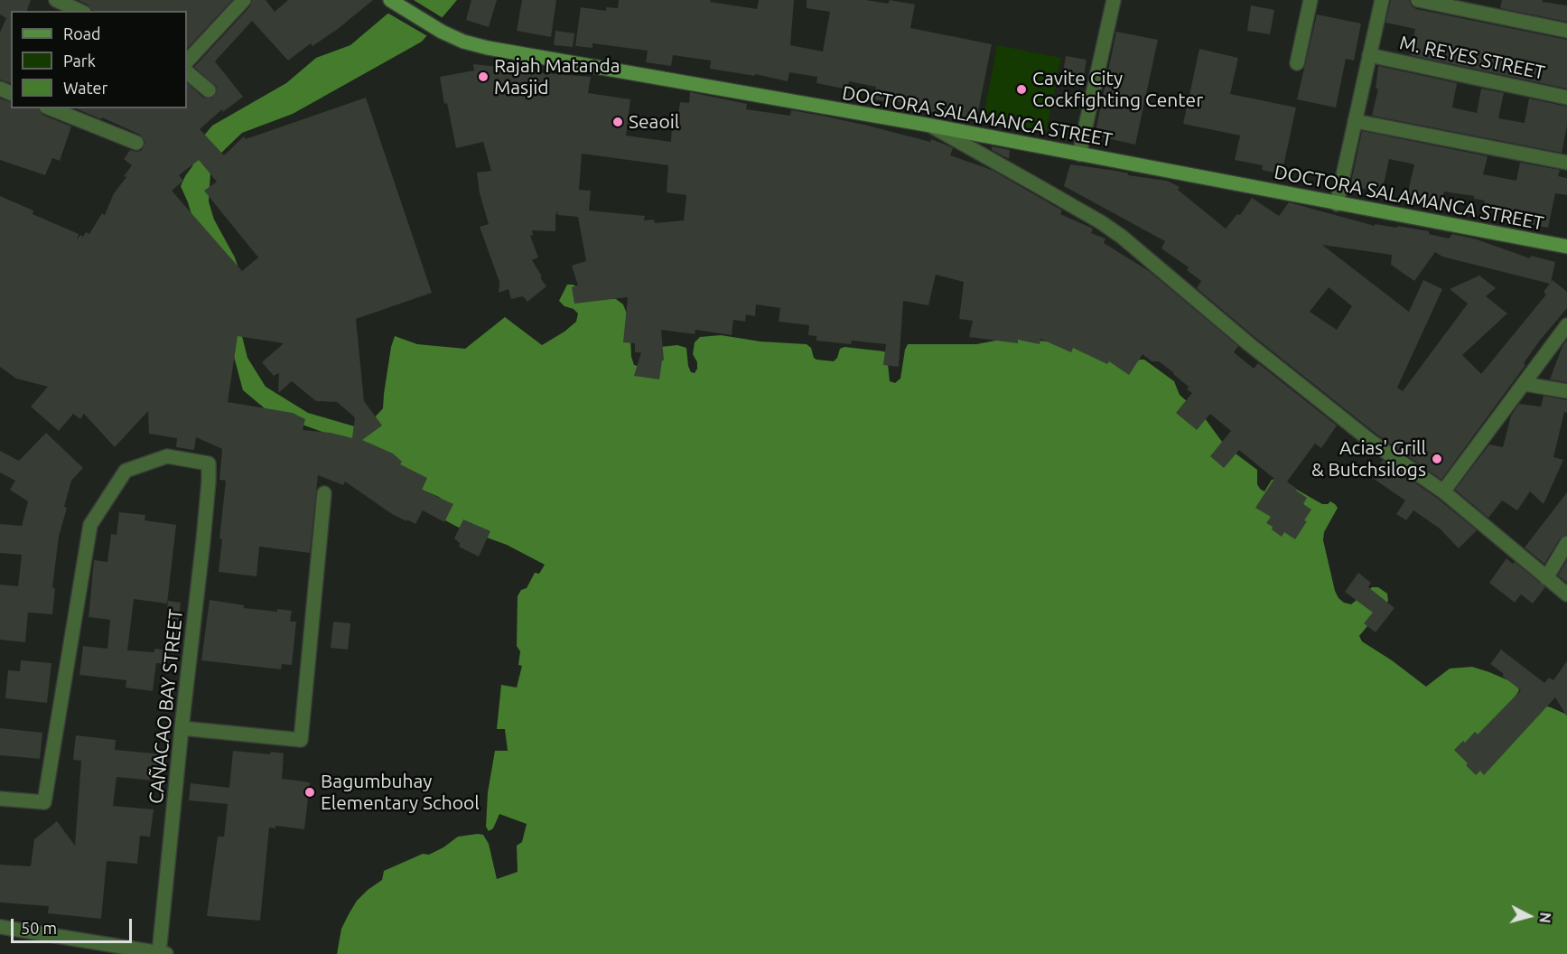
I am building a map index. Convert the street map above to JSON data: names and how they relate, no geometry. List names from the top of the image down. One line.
{"streets":{"main road":["DOCTORA SALAMANCA STREET"],"street":["M. REYES STREET","CAÑACAO BAY STREET"]},"places":["Rajah Matanda Masjid","Cavite City Cockfighting Center","Seaoil","Acias' Grill & Butchsilogs","Bagumbuhay Elementary School"],"legend":["Road","Park","Water"],"scale_bar":"50 m","north":"right"}
